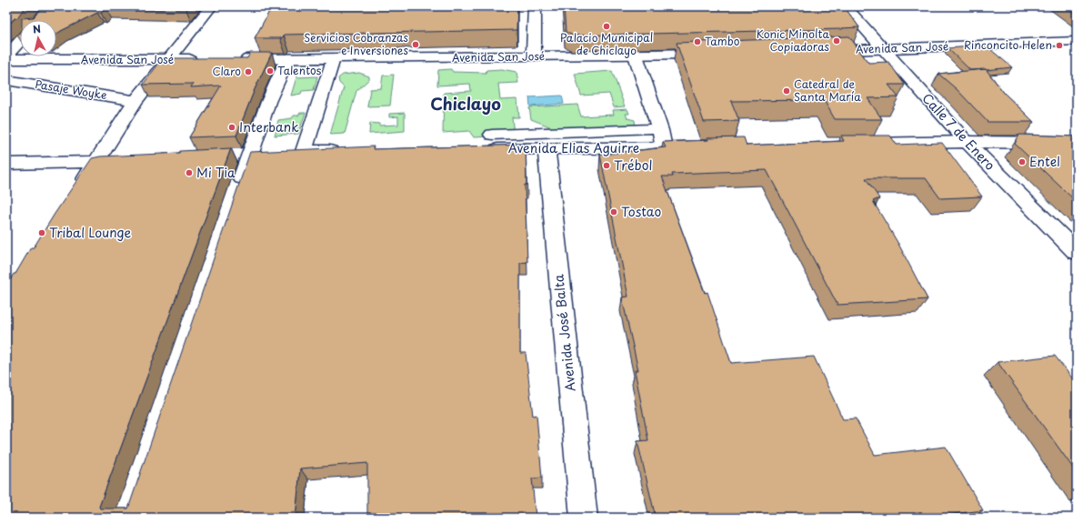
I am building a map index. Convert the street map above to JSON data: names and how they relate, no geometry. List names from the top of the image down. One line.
{"streets":{"main road":["Avenida San José","Pasaje Woyke","Calle 7 de Enero","Avenida Elias Aguirre","Avenida José Balta"]},"crossings":[["Avenida San José","Calle 7 de Enero"],["Avenida Elias Aguirre","Avenida José Balta"]],"districts":["Chiclayo"],"places":["Palacio Municipal de Chiclayo","Konic Minolta Copiadoras","Tambo","Servicios Cobranzas e Inversiones","Rinconcito Helen","Talentos","Claro","Catedral de Santa María","Interbank","Entel","Trébol","Mi Tia","Tostao","Tribal Lounge"],"north":"top"}
